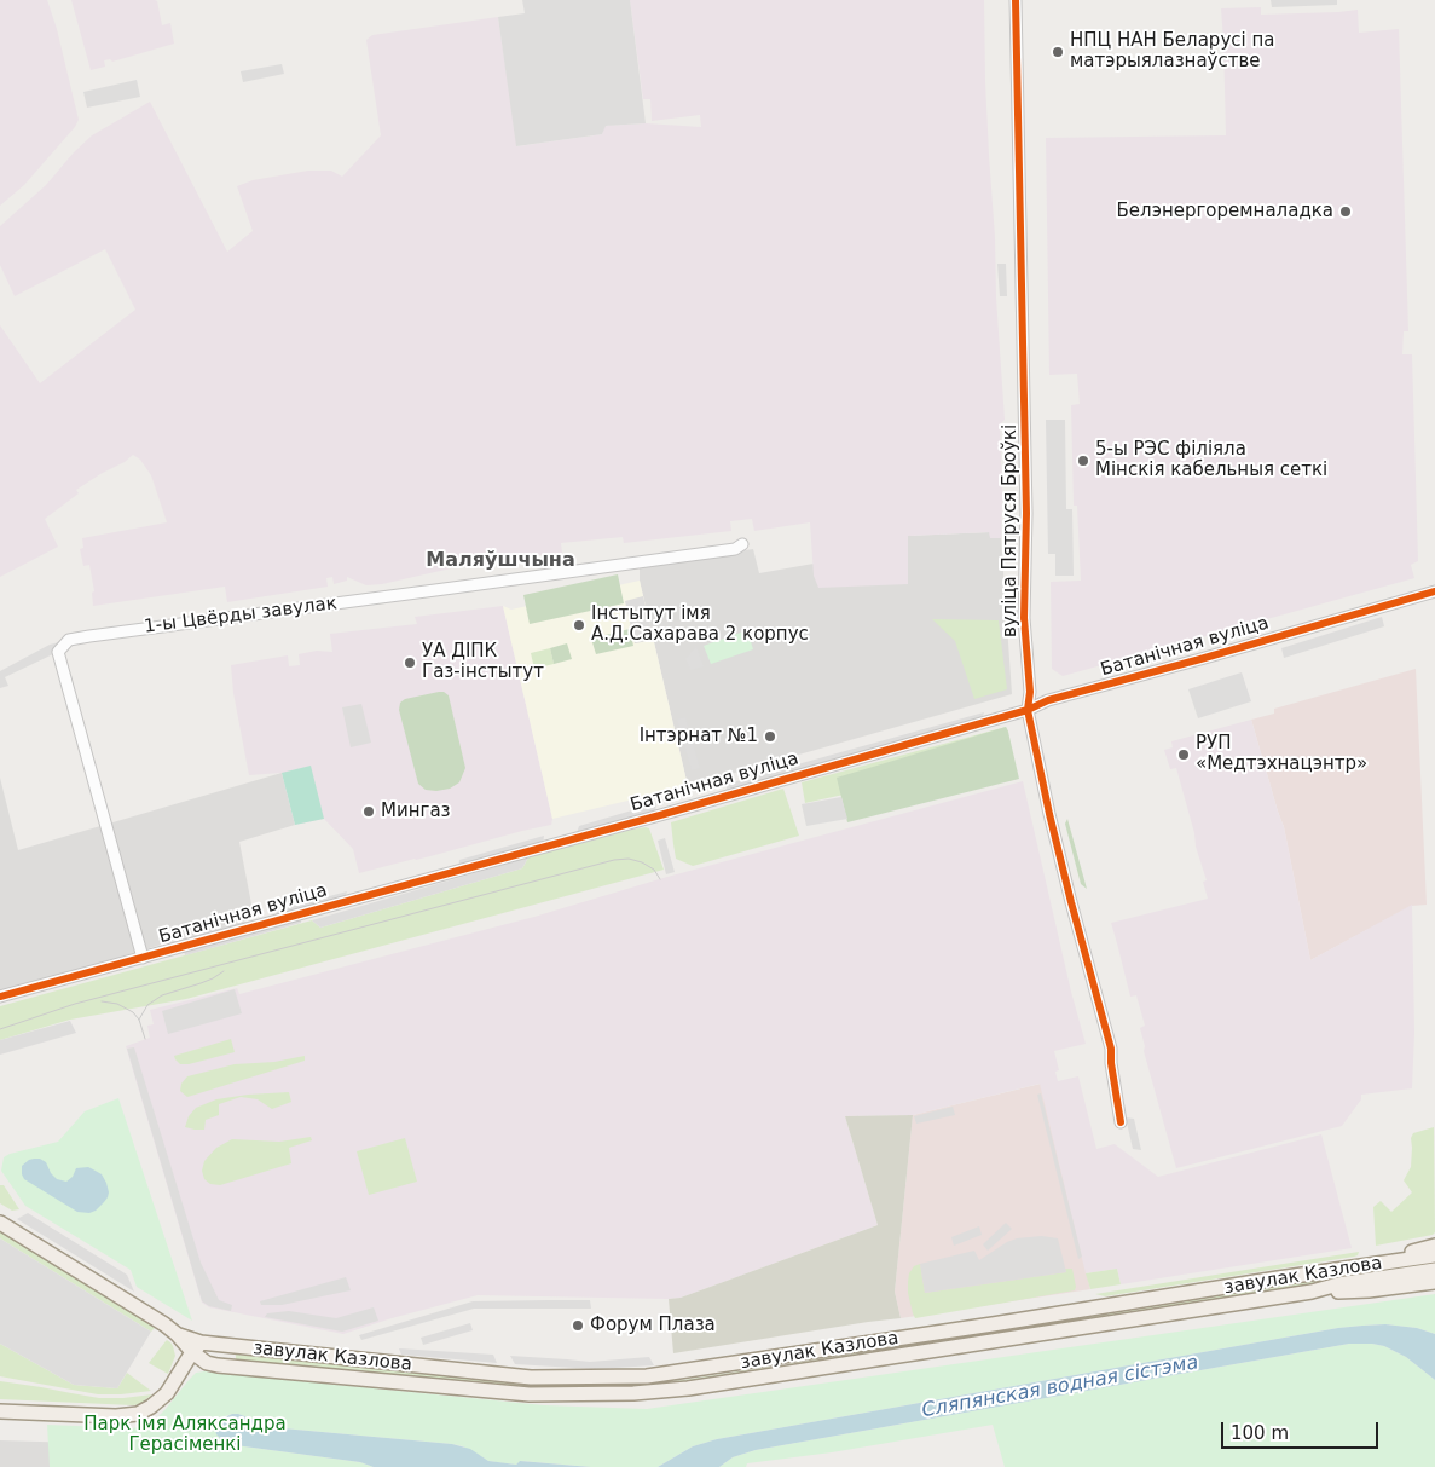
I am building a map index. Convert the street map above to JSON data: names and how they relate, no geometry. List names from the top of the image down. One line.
{"streets":{"main road":["завулак Казлова"],"street":["вуліца Пятруся Броўкі","1-ы Цвёрды завулак","Батанічная вуліца"]},"crossings":[["вуліца Пятруся Броўкі","Батанічная вуліца"],["1-ы Цвёрды завулак","Батанічная вуліца"]],"districts":["Маляўшчына"],"water":["Сляпянская водная сістэма"],"parks":["Парк імя Аляксандра Герасіменкі"],"places":["НПЦ НАН Беларусі па матэрыялазнаўстве","Белэнергоремналадка","5-ы РЭС філіяла Мінскія кабельныя сеткі","Інстытут імя А.Д.Сахарава 2 корпус","УА ДІПК Газ-інстытут","Інтэрнат №1","РУП «Медтэхнацэнтр»","Мингаз","Форум Плаза"],"scale_bar":"100 m"}
